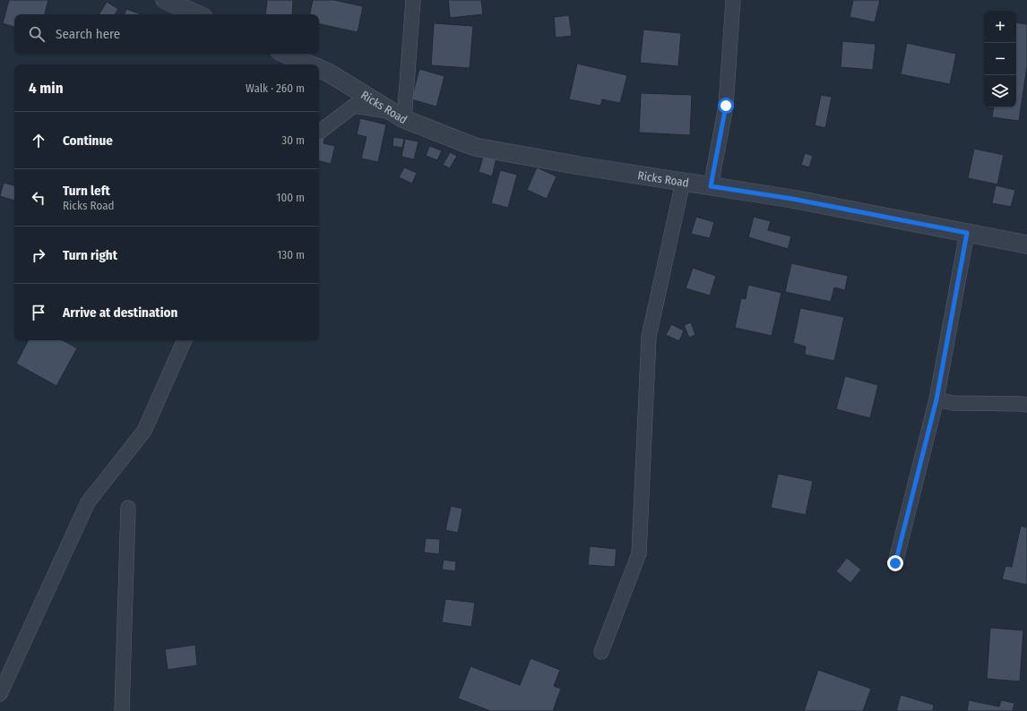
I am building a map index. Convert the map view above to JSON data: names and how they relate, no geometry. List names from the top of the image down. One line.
{"streets":{"street":["Ricks Road"]},"page":{"map_buttons":["+","−"],"search":"Search here","heading":["4 min","Walk · 260 m"],"list":[["Continue","30 m"],["Turn left","Ricks Road","100 m"],["Turn right","130 m"],"Arrive at destination"]}}
